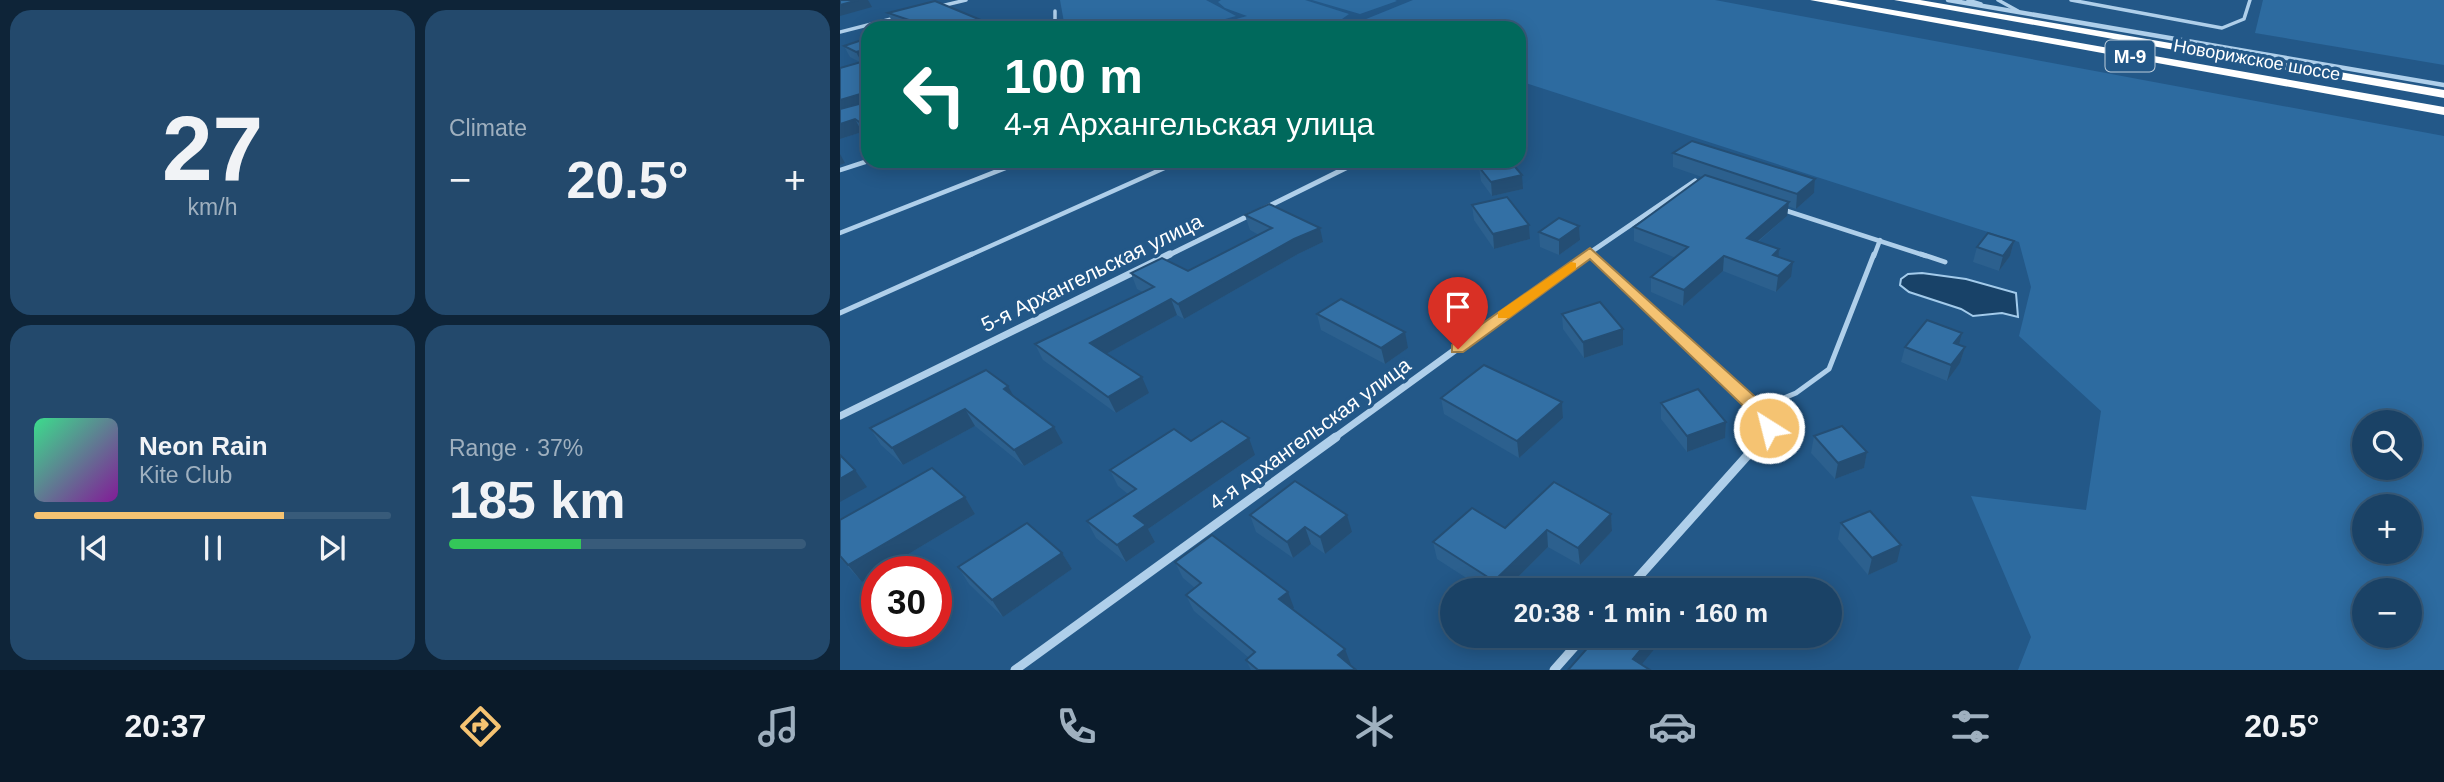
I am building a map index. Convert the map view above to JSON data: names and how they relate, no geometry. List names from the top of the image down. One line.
{"streets":{"highway":["М-9","Новорижское шоссе"],"street":["5-я Архангельская улица","4-я Архангельская улица"]},"page":{"tile":[["27","km/h"],"Climate",["Range · 37%","185 km"]],"turn":["100 m","4-я Архангельская улица"],"heat":["−","20.5°","+"],"map_buttons":["+","−"],"song":["Neon Rain","Kite Club"],"limit":"30","trip":"20:38 · 1 min · 160 m","tabs":["20:37","20.5°"]}}
